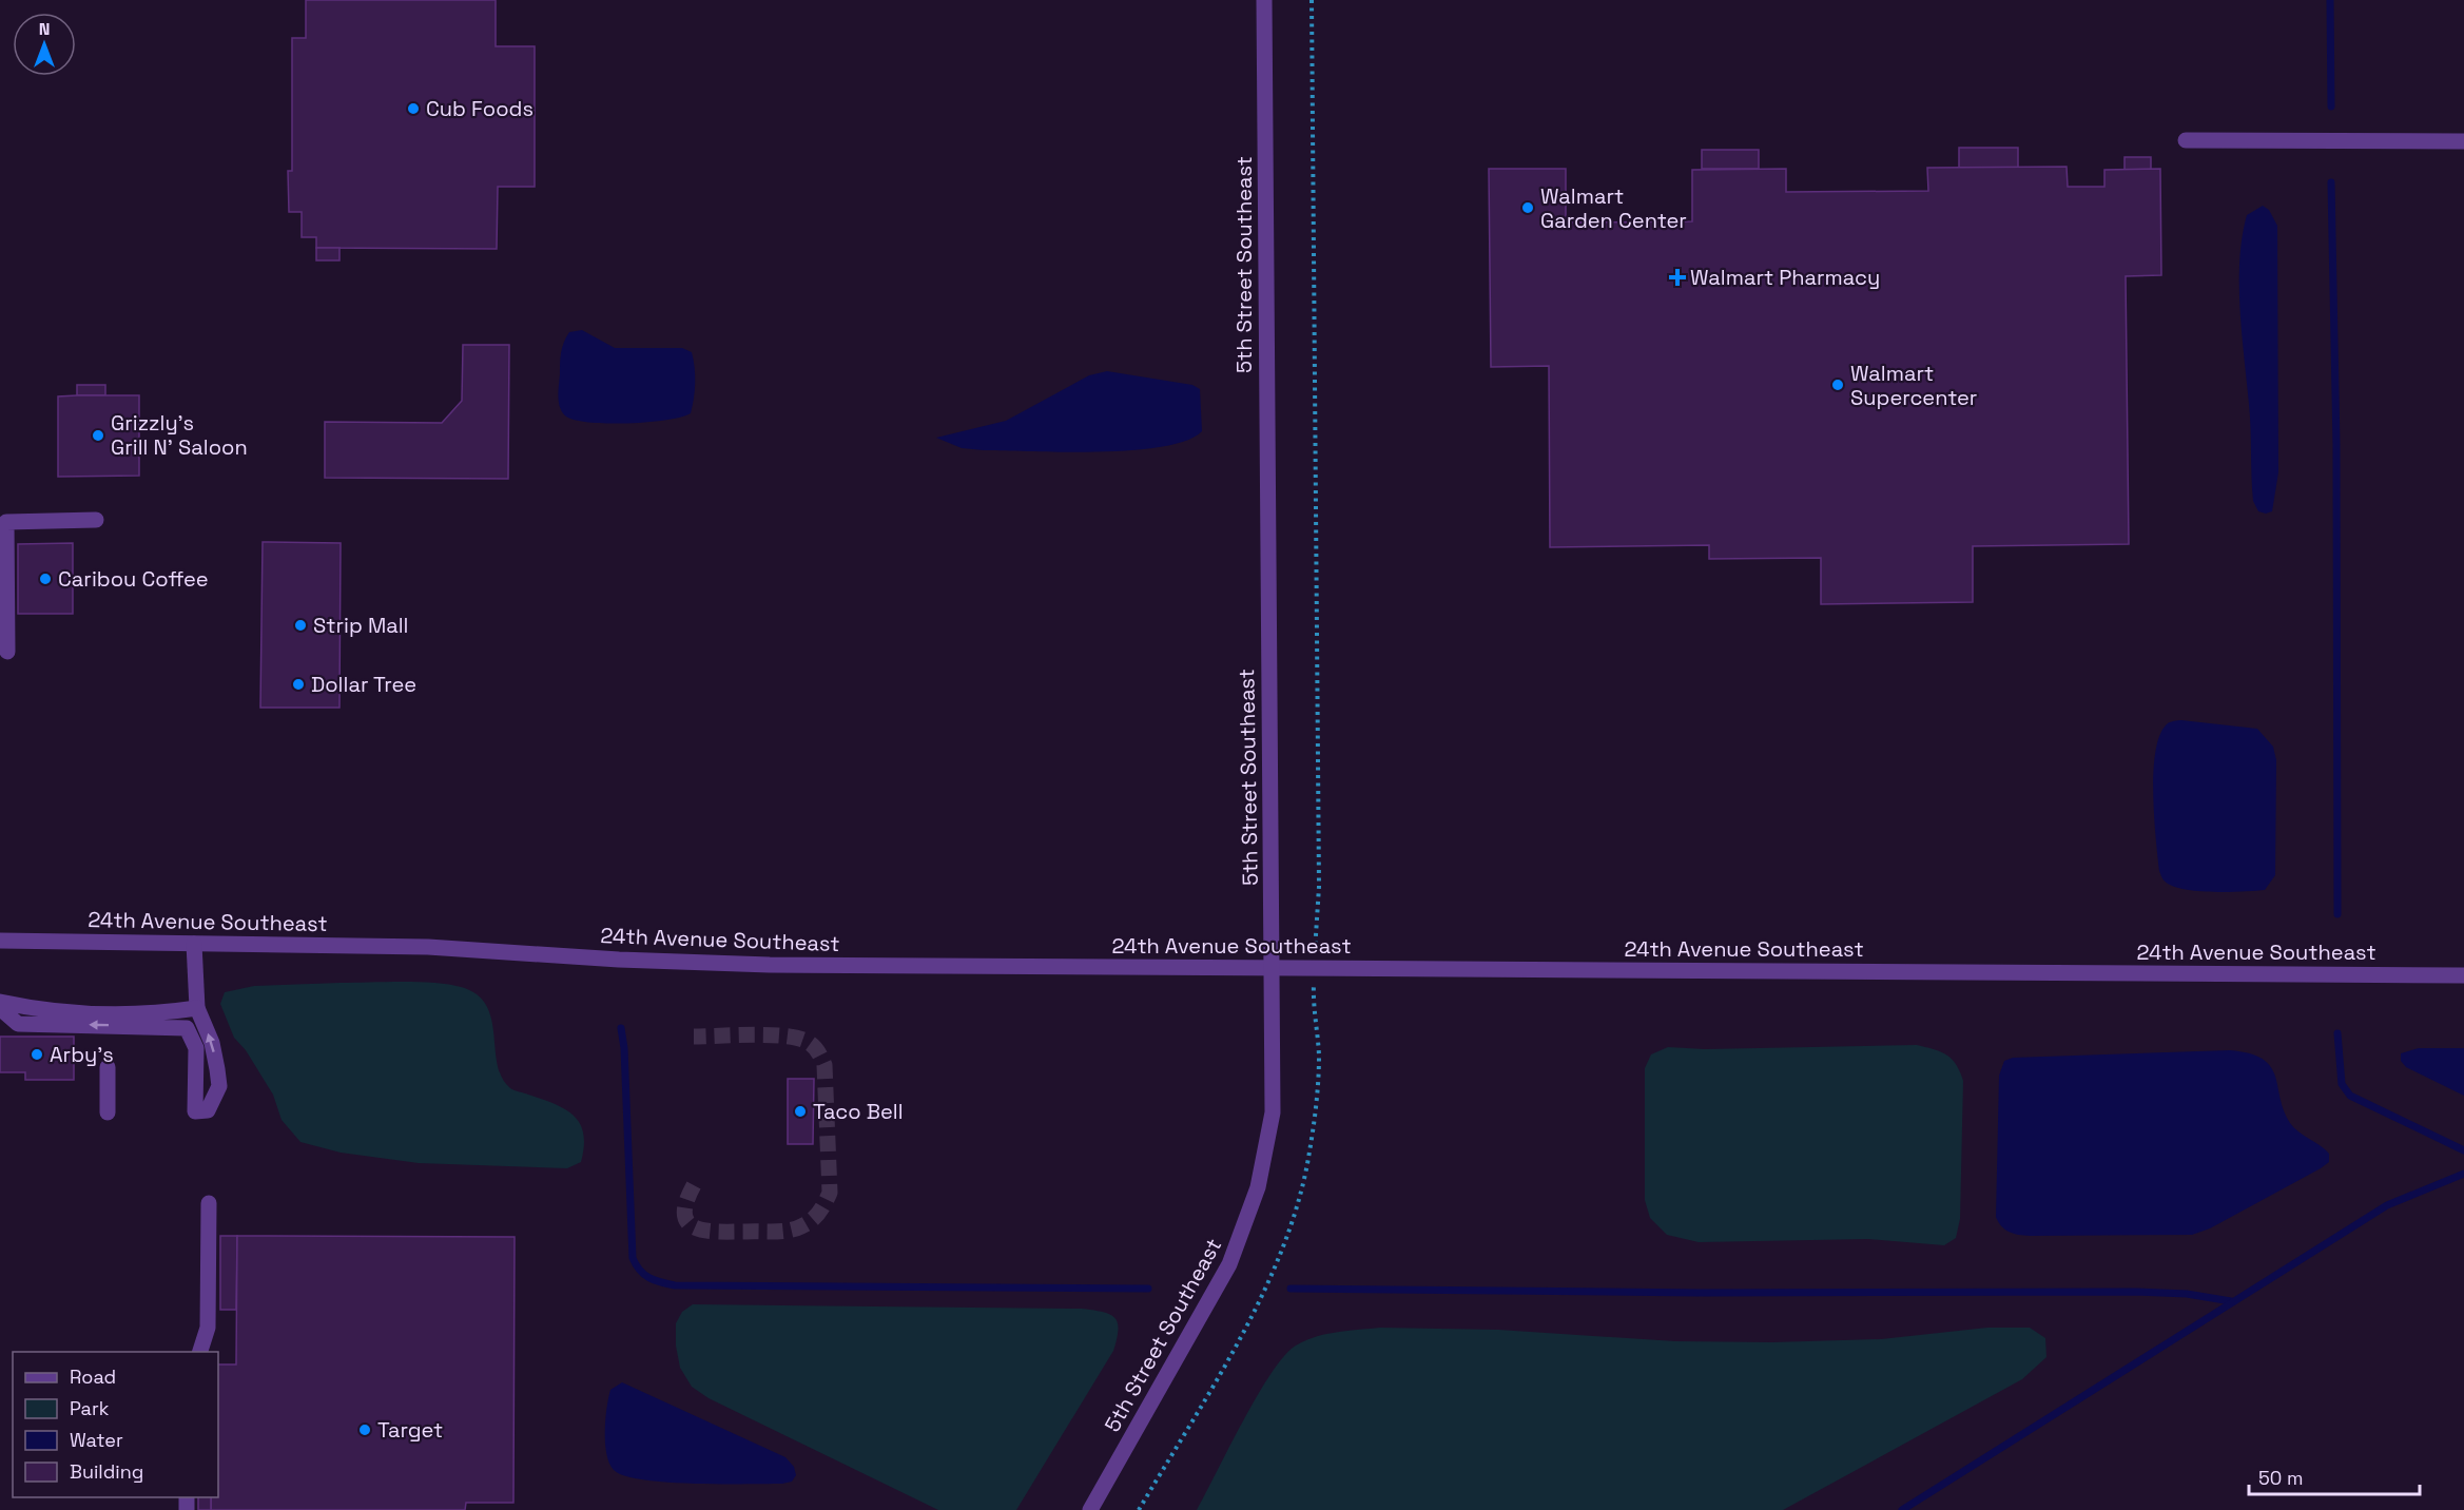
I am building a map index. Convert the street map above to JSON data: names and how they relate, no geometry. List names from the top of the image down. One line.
{"streets":{"street":["5th Street Southeast","24th Avenue Southeast"]},"crossings":[["5th Street Southeast","24th Avenue Southeast"]],"places":{"other":["Cub Foods","Walmart Garden Center","Walmart Supercenter","Grizzly's Grill N' Saloon","Caribou Coffee","Strip Mall","Dollar Tree","Arby's","Taco Bell","Target"],"health":["Walmart Pharmacy"]},"legend":["Road","Park","Water","Building"],"scale_bar":"50 m","north":"top"}
